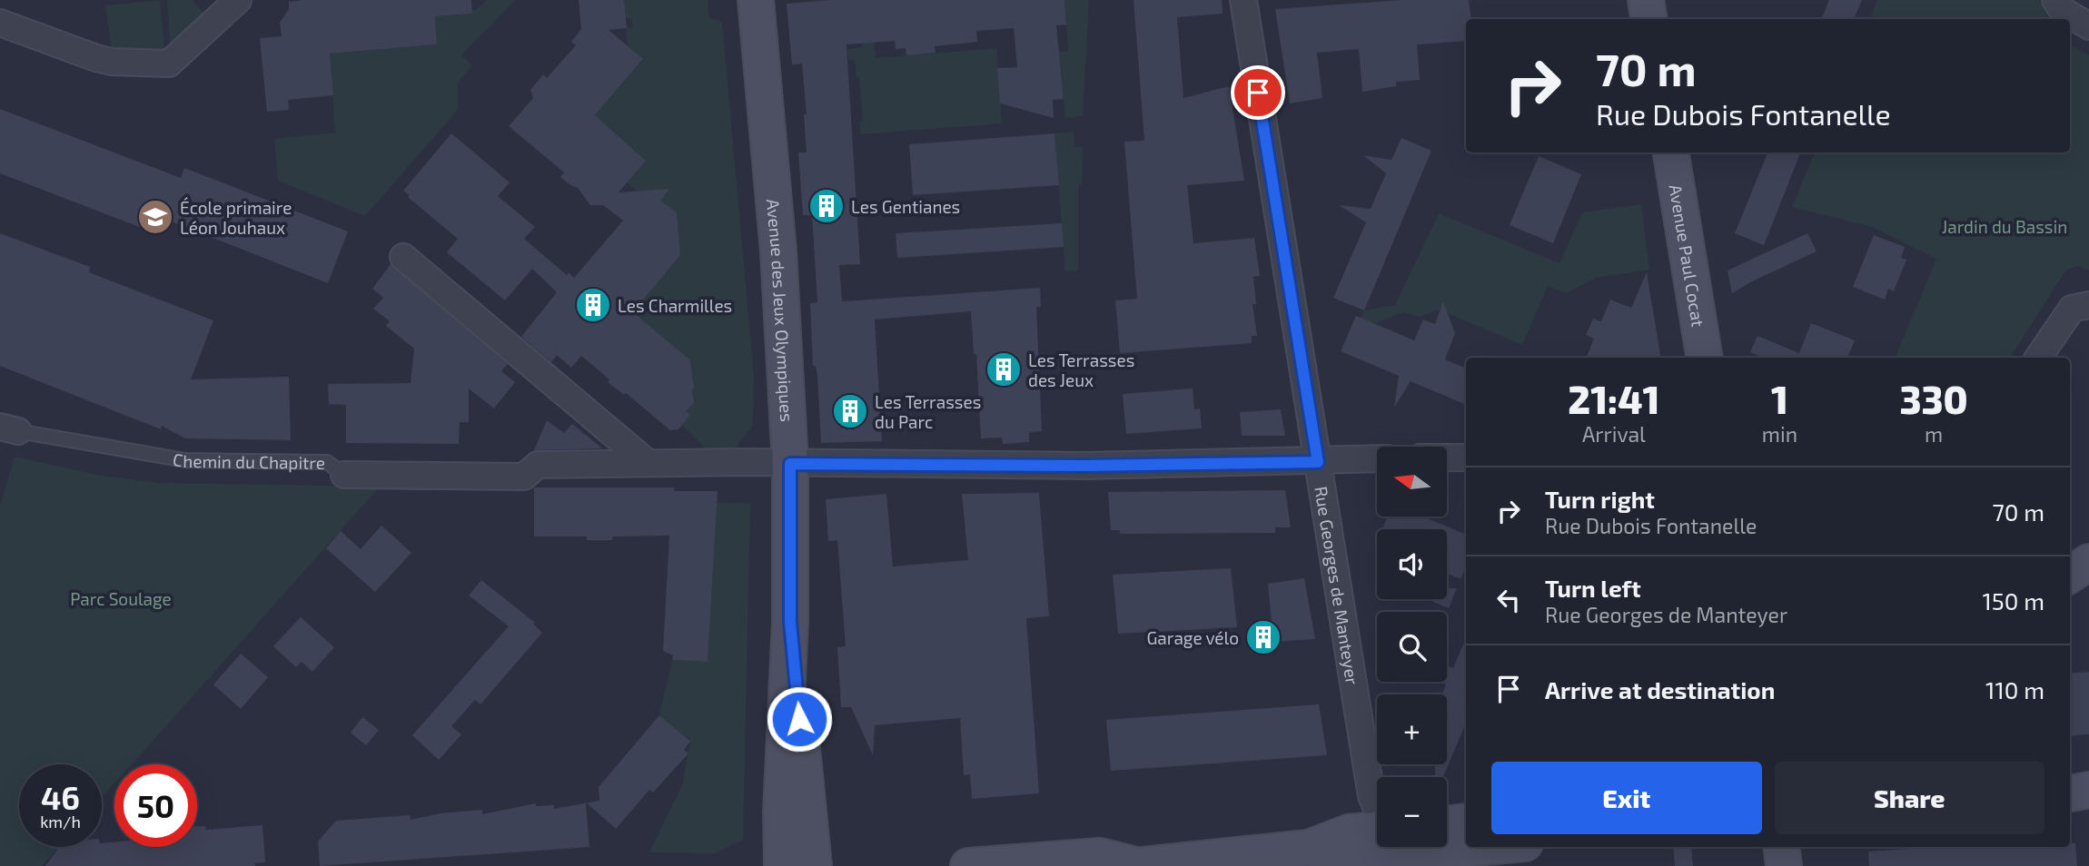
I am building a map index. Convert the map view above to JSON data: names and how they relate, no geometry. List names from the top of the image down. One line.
{"streets":{"main road":["Avenue Paul Cocat","Avenue des Jeux Olympiques"],"street":["Chemin du Chapitre","Rue Georges de Manteyer"]},"crossings":[["Avenue des Jeux Olympiques","Chemin du Chapitre"],["Chemin du Chapitre","Rue Georges de Manteyer"]],"parks":["Jardin du Bassin","Parc Soulage"],"places":{"building":["Les Gentianes","Les Charmilles","Les Terrasses des Jeux","Les Terrasses du Parc","Garage vélo"],"school or university":["École primaire Léon Jouhaux"]},"north":"left","page":{"turn":["70 m","Rue Dubois Fontanelle"],"eta":["21:41","Arrival","1","min","330","m"],"map_buttons":["+","−"],"list":[{"name":"Turn right","note":"Rue Dubois Fontanelle","value":"70 m"},{"name":"Turn left","note":"Rue Georges de Manteyer","value":"150 m"},{"name":"Arrive at destination","value":"110 m"}],"buttons":["Exit","Share"],"speed":"46 km/h","limit":"50"}}
